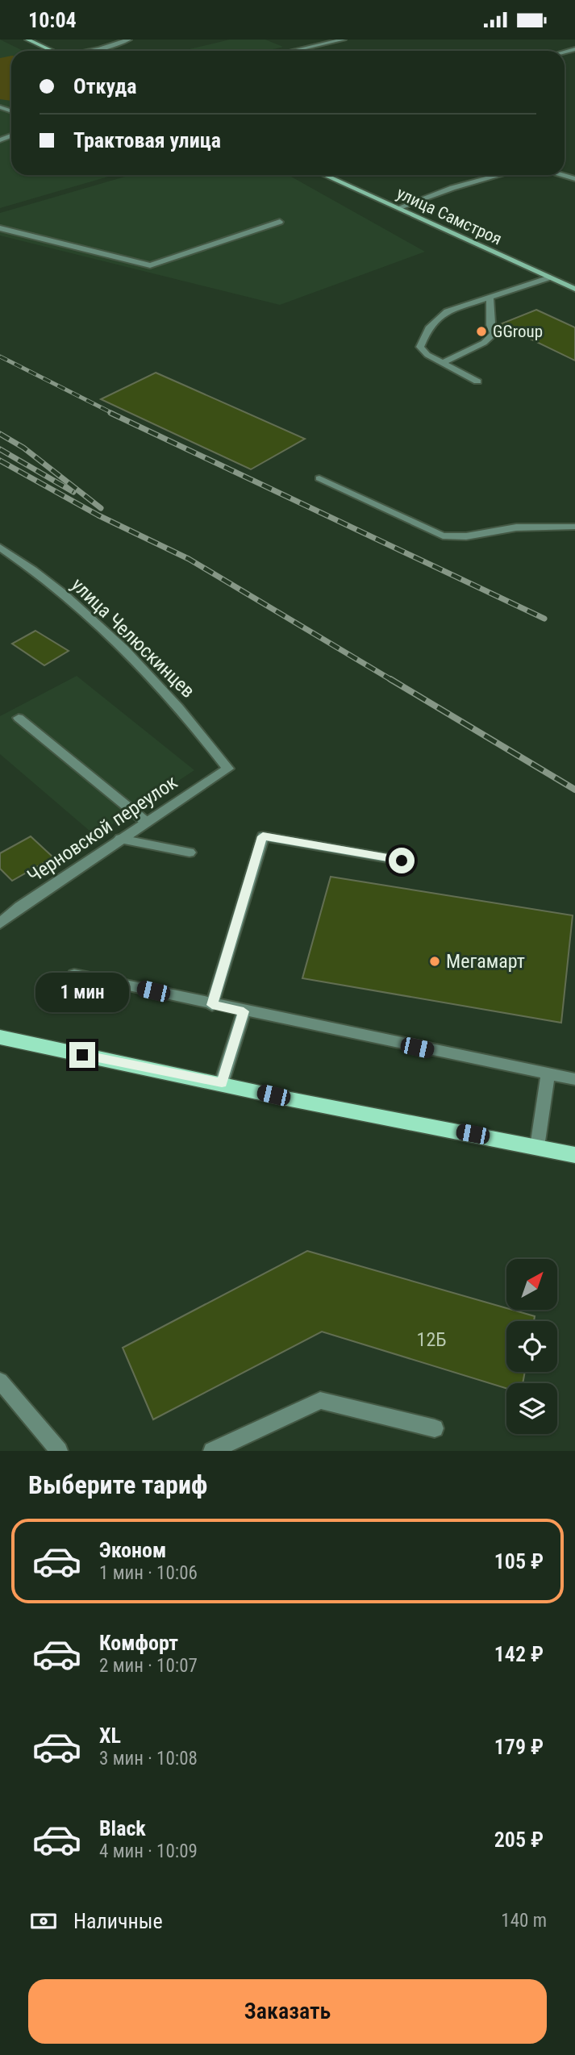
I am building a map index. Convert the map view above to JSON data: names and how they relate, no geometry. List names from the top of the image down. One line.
{"streets":{"street":["улица Самстроя","улица Челюскинцев","Черновской переулок"]},"crossings":[["улица Челюскинцев","Черновской переулок"]],"places":["GGroup","Мегамарт"],"house_numbers":["12Б"],"north":"top right","page":{"status":"10:04","banner":["Откуда","Трактовая улица"],"bubble":"1 мин","heading":"Выберите тариф","list":[{"name":"Эконом","note":"1 мин · 10:06","value":"105 ₽"},{"name":"Комфорт","note":"2 мин · 10:07","value":"142 ₽"},{"name":"XL","note":"3 мин · 10:08","value":"179 ₽"},{"name":"Black","note":"4 мин · 10:09","value":"205 ₽"}],"pay":["Наличные","140 m"],"buttons":"Заказать"}}
